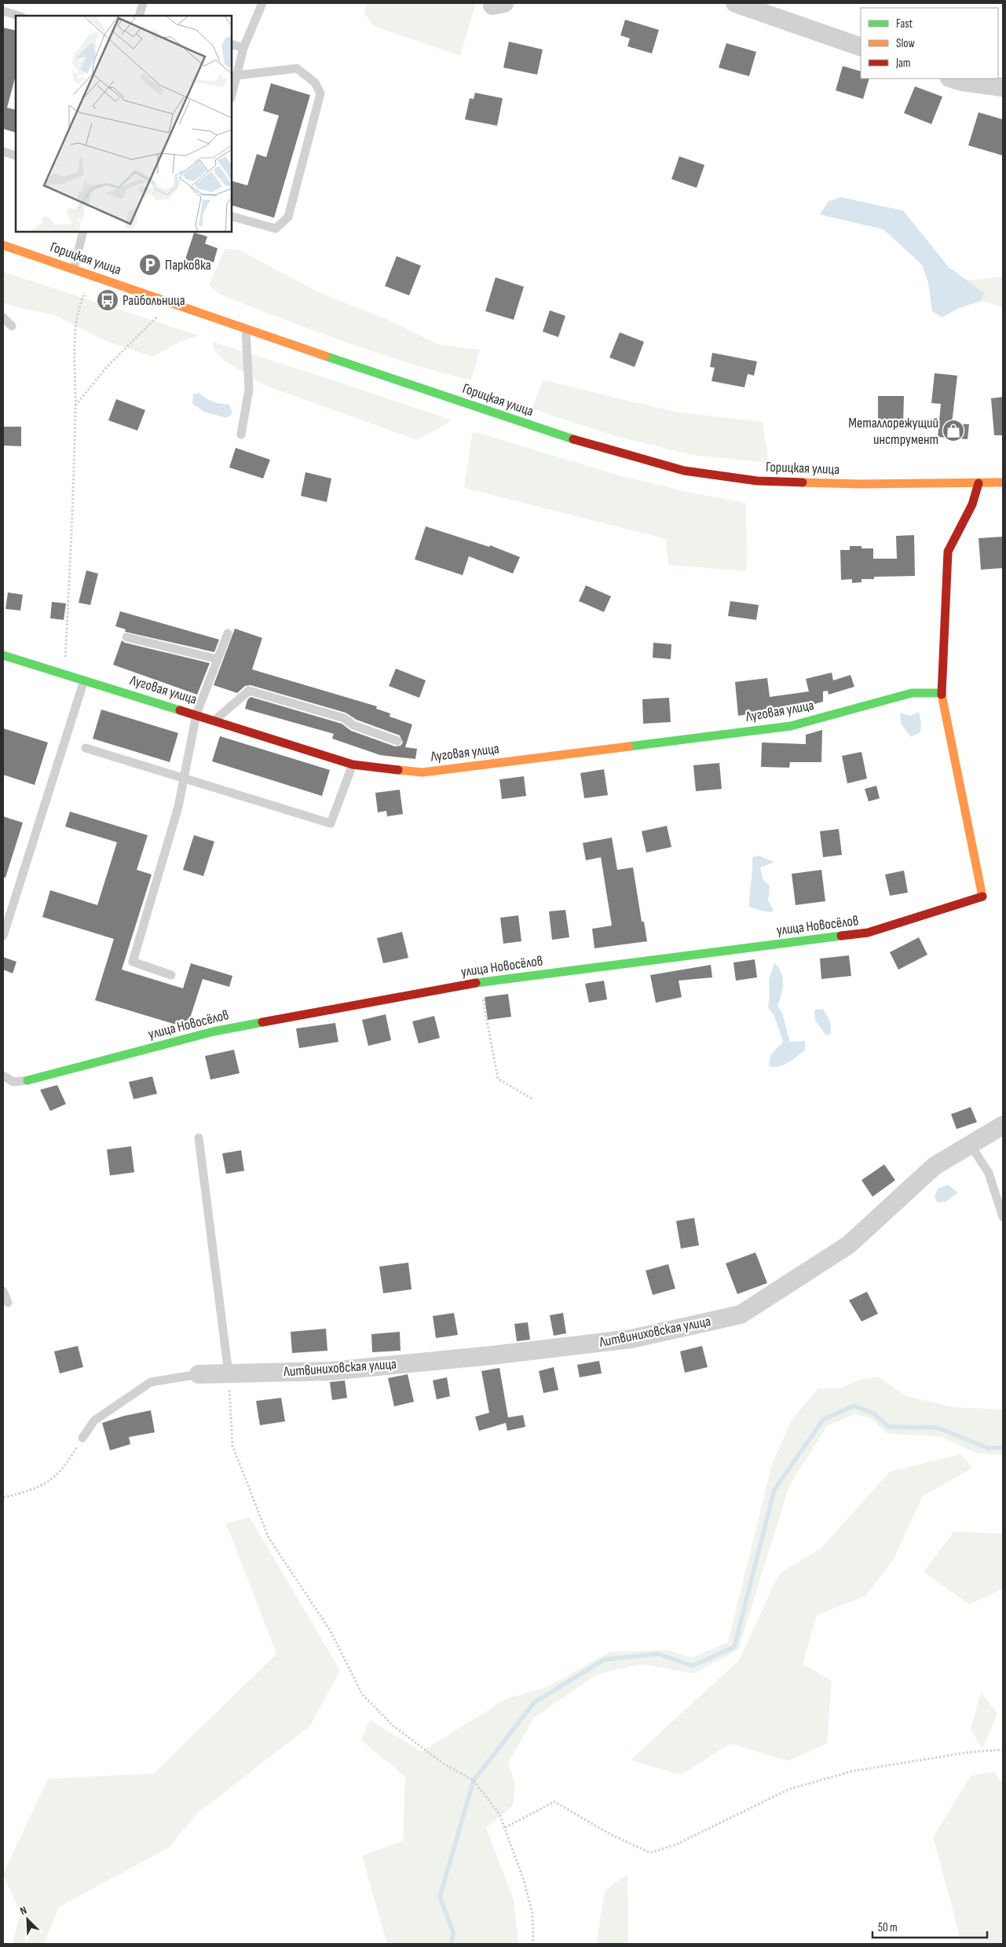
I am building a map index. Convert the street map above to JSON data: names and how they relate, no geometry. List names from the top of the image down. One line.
{"streets":{"street":["Горицкая улица","Луговая улица","улица Новосёлов","Литвиниховская улица"]},"crossings":[["Луговая улица","улица Новосёлов"]],"places":{"parking":["Парковка"],"bus stop":["Райбольница"],"shop":["Металлорежущий инструмент"]},"legend":["Fast","Slow","Jam"],"scale_bar":"50 m","north":"top left"}
